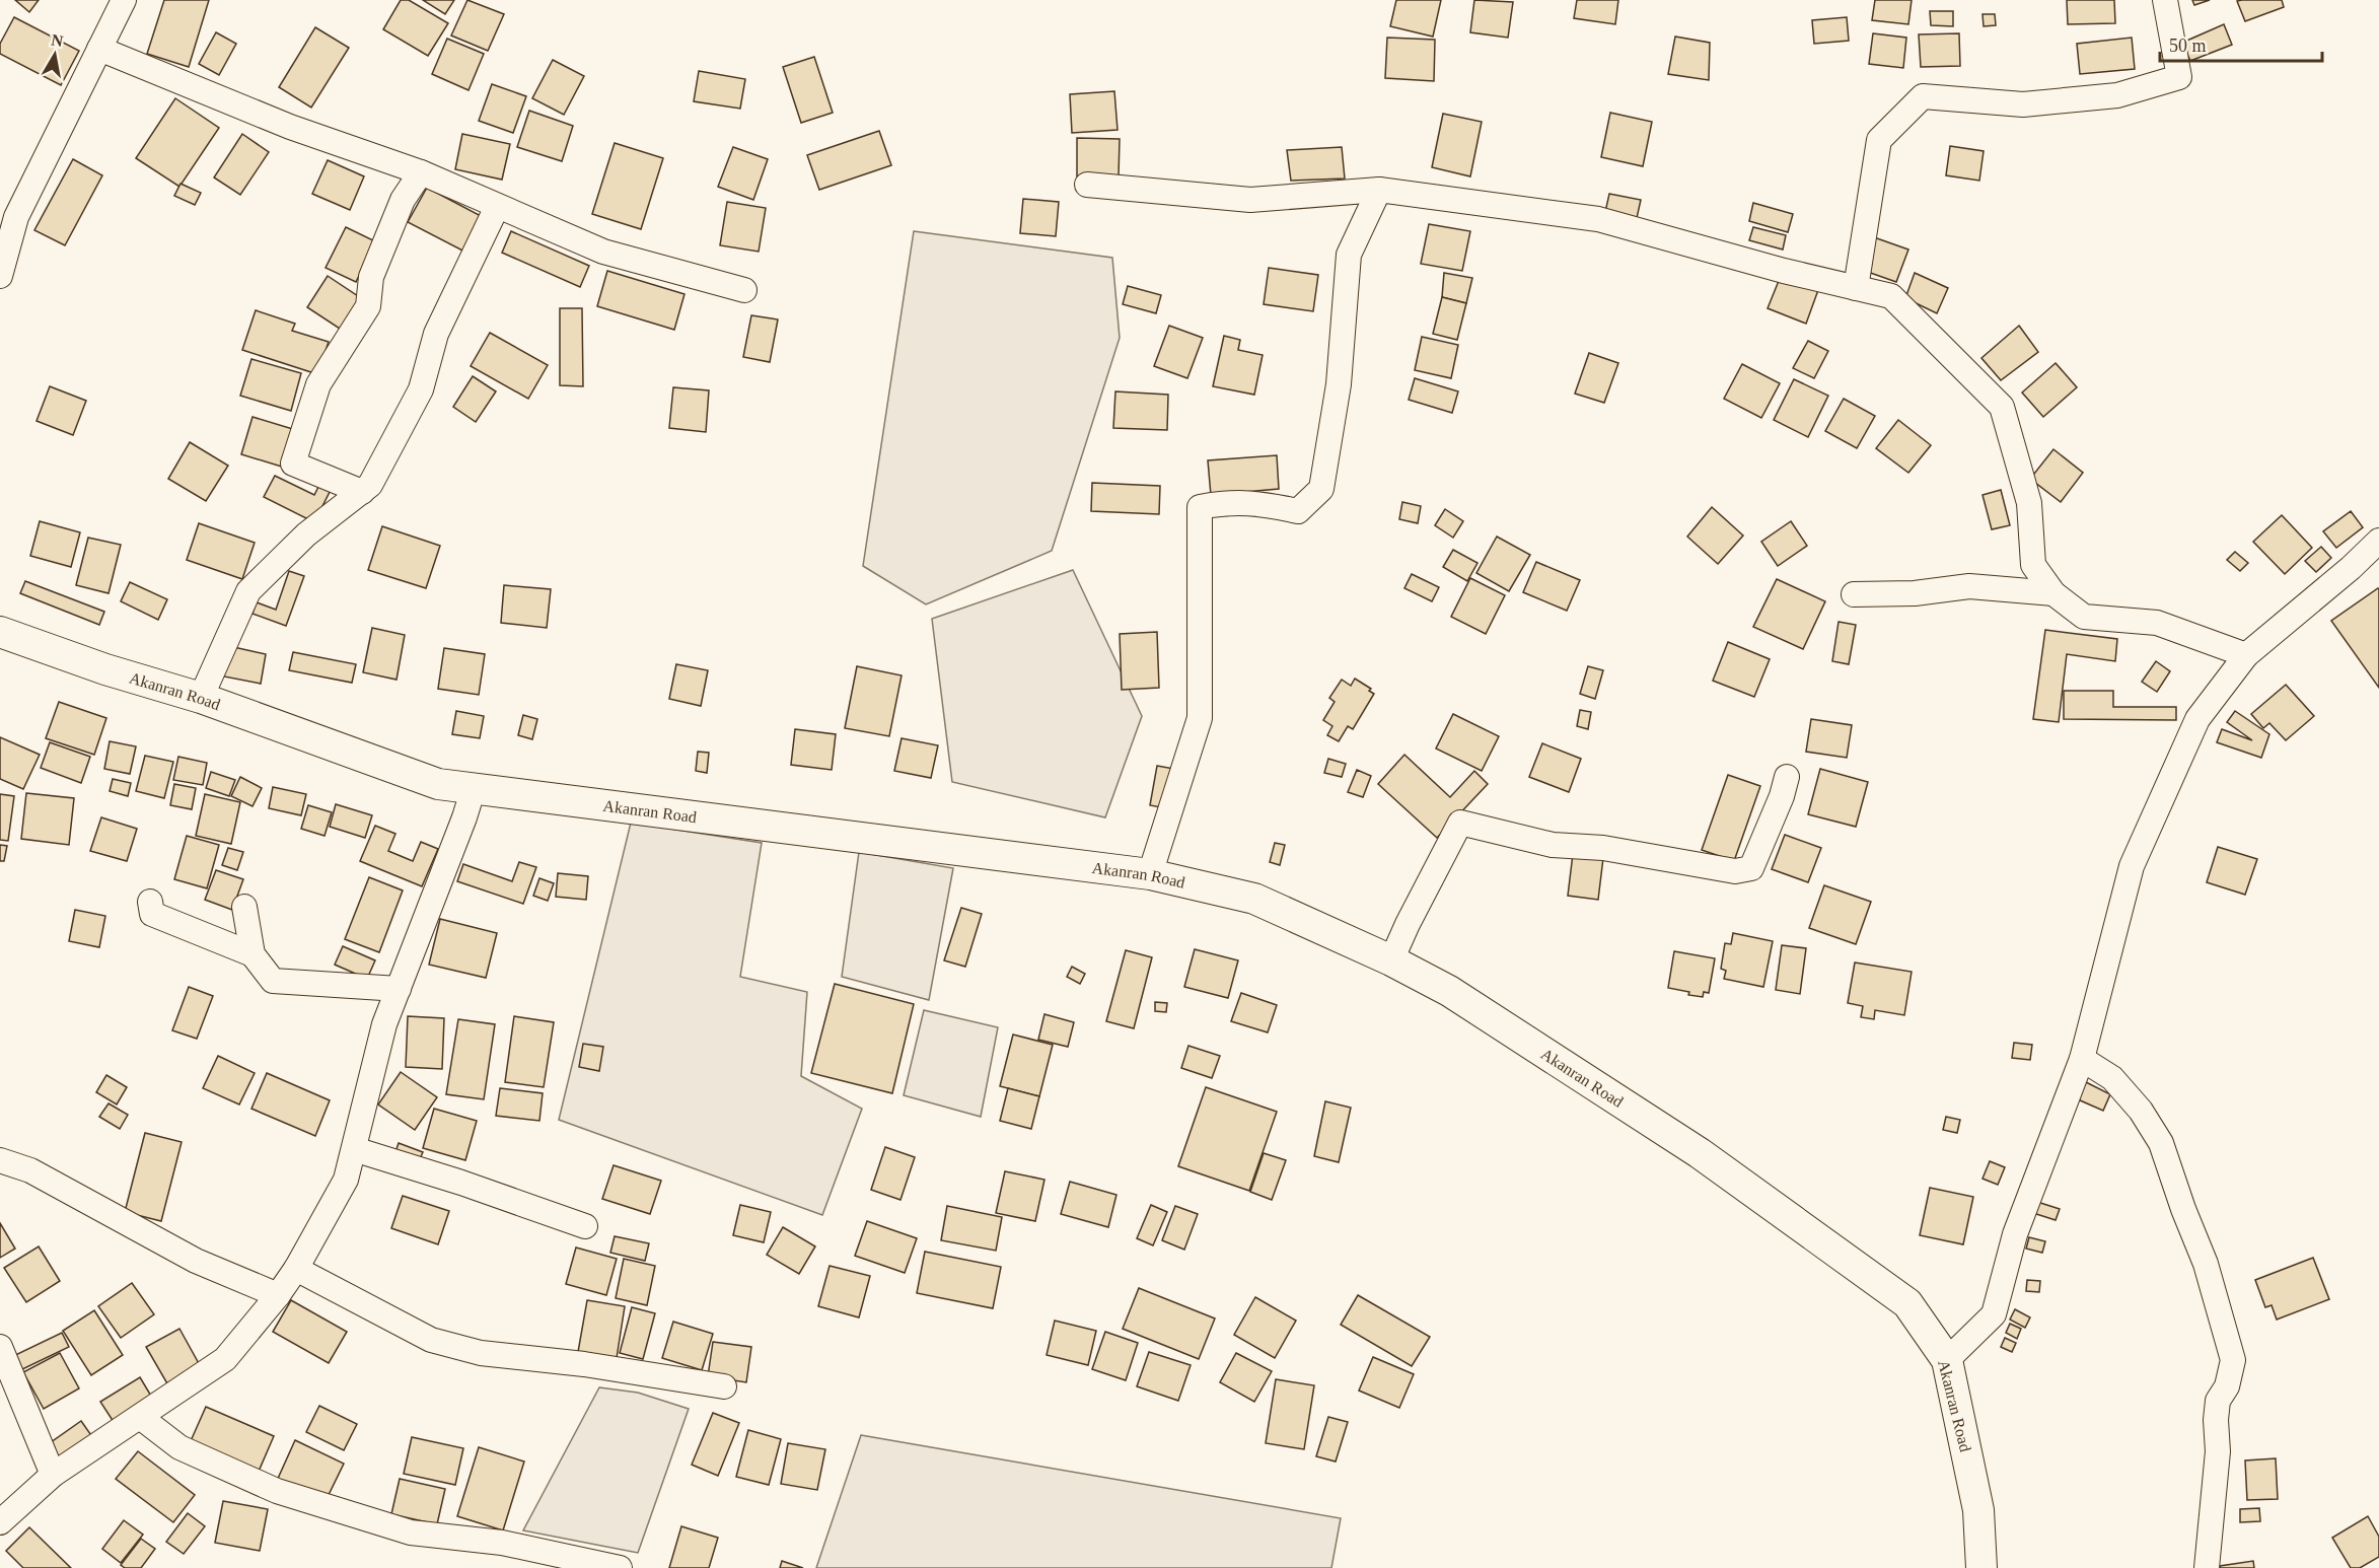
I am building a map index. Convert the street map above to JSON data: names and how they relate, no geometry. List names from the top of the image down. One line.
{"streets":{"main road":["Akanran Road"]},"scale_bar":"50 m","north":"top"}
